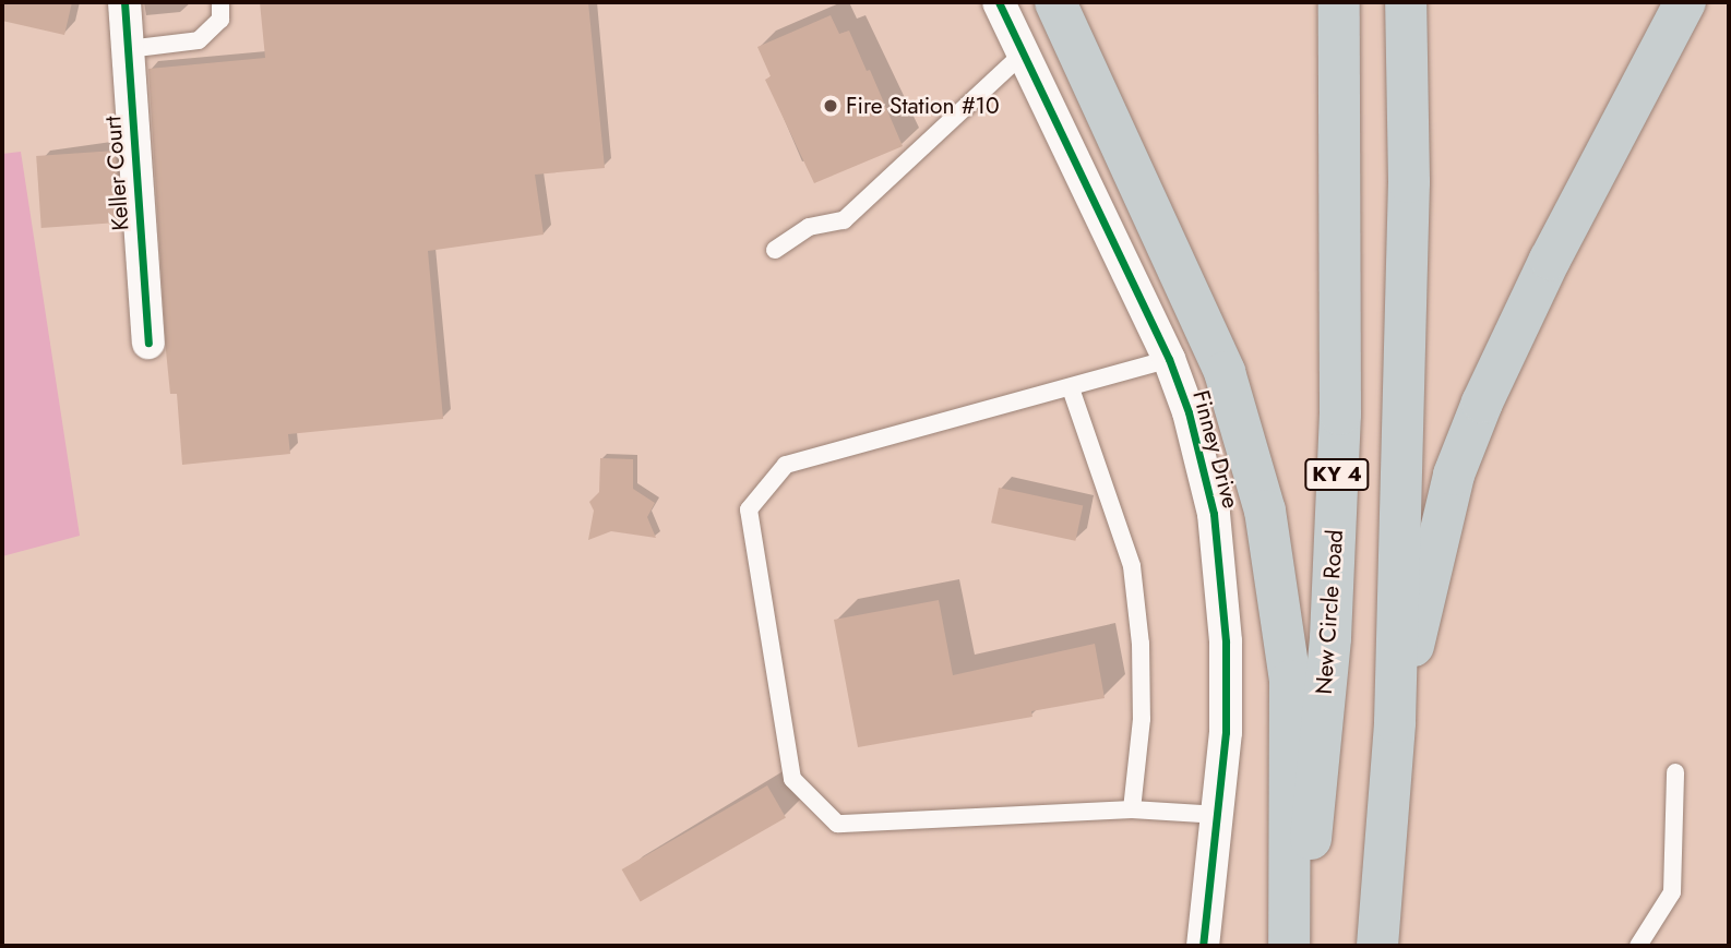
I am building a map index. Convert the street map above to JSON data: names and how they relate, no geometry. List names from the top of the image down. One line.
{"streets":{"highway":["KY 4","New Circle Road"],"street":["Keller Court","Finney Drive"]},"places":["Fire Station #10"]}
